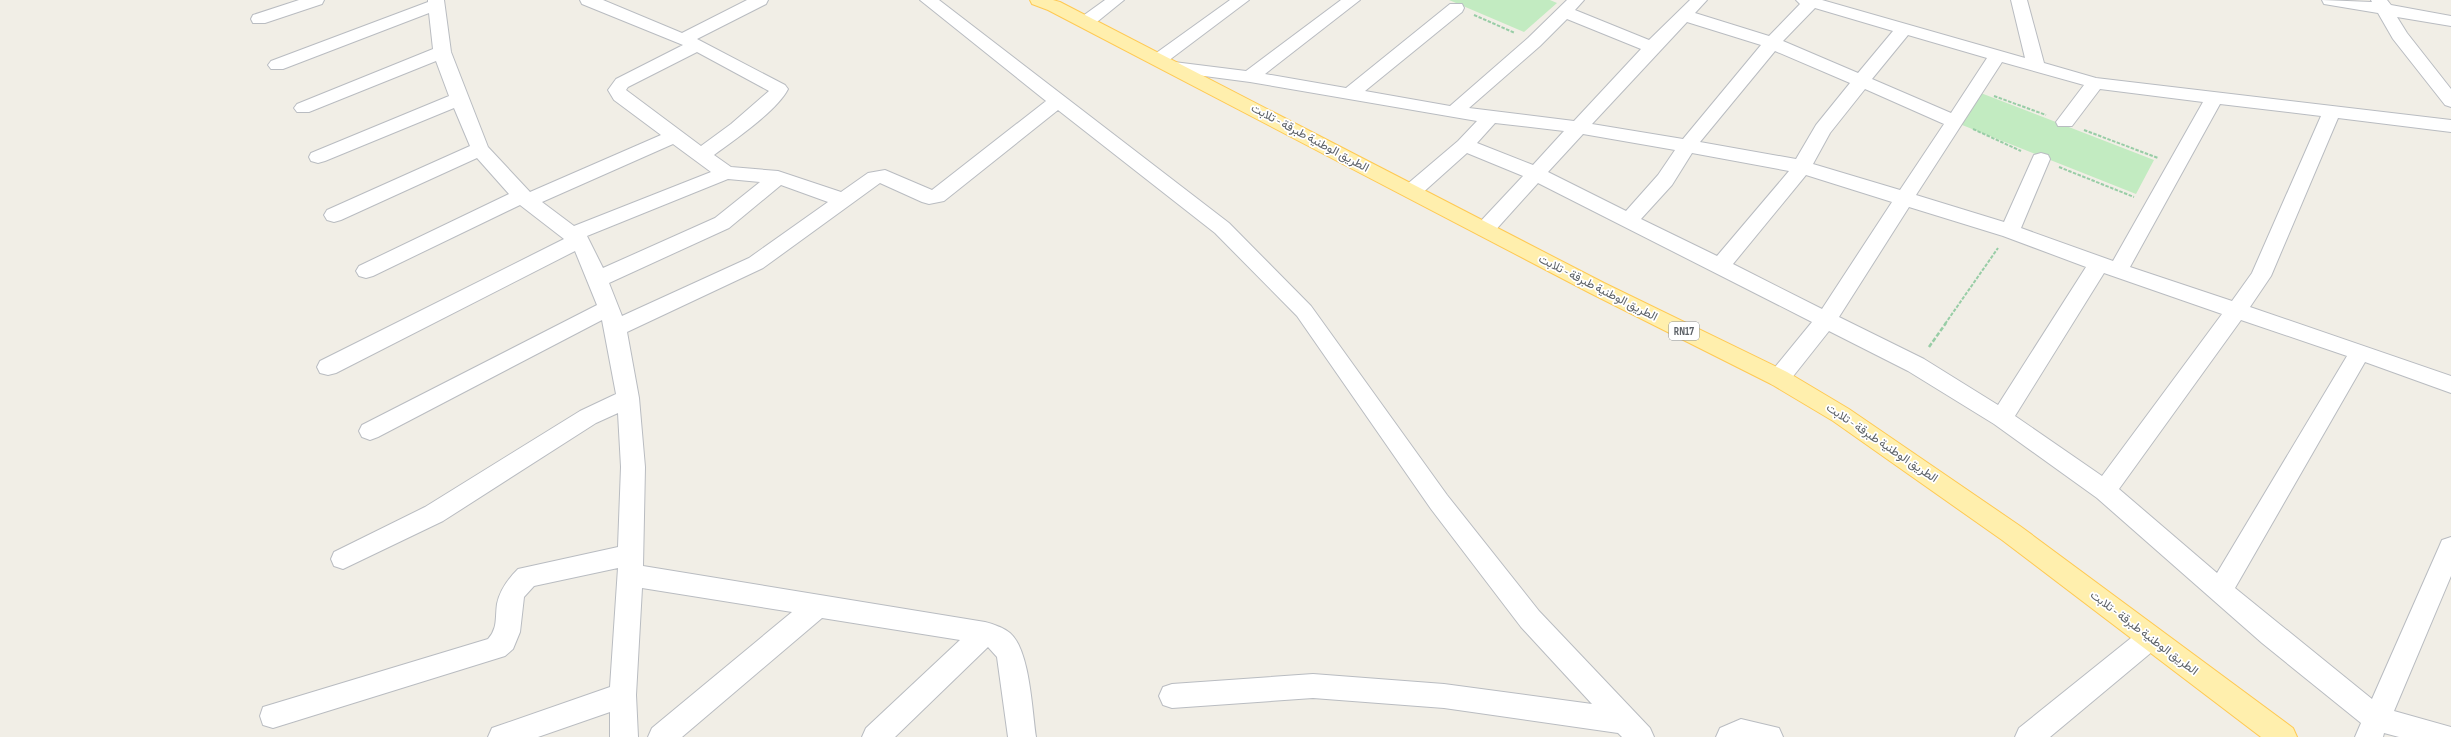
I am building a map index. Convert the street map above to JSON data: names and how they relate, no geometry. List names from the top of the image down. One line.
{"streets":{"main road":["الطريق الوطنية طبرقة - تلابت","RN17"]}}
